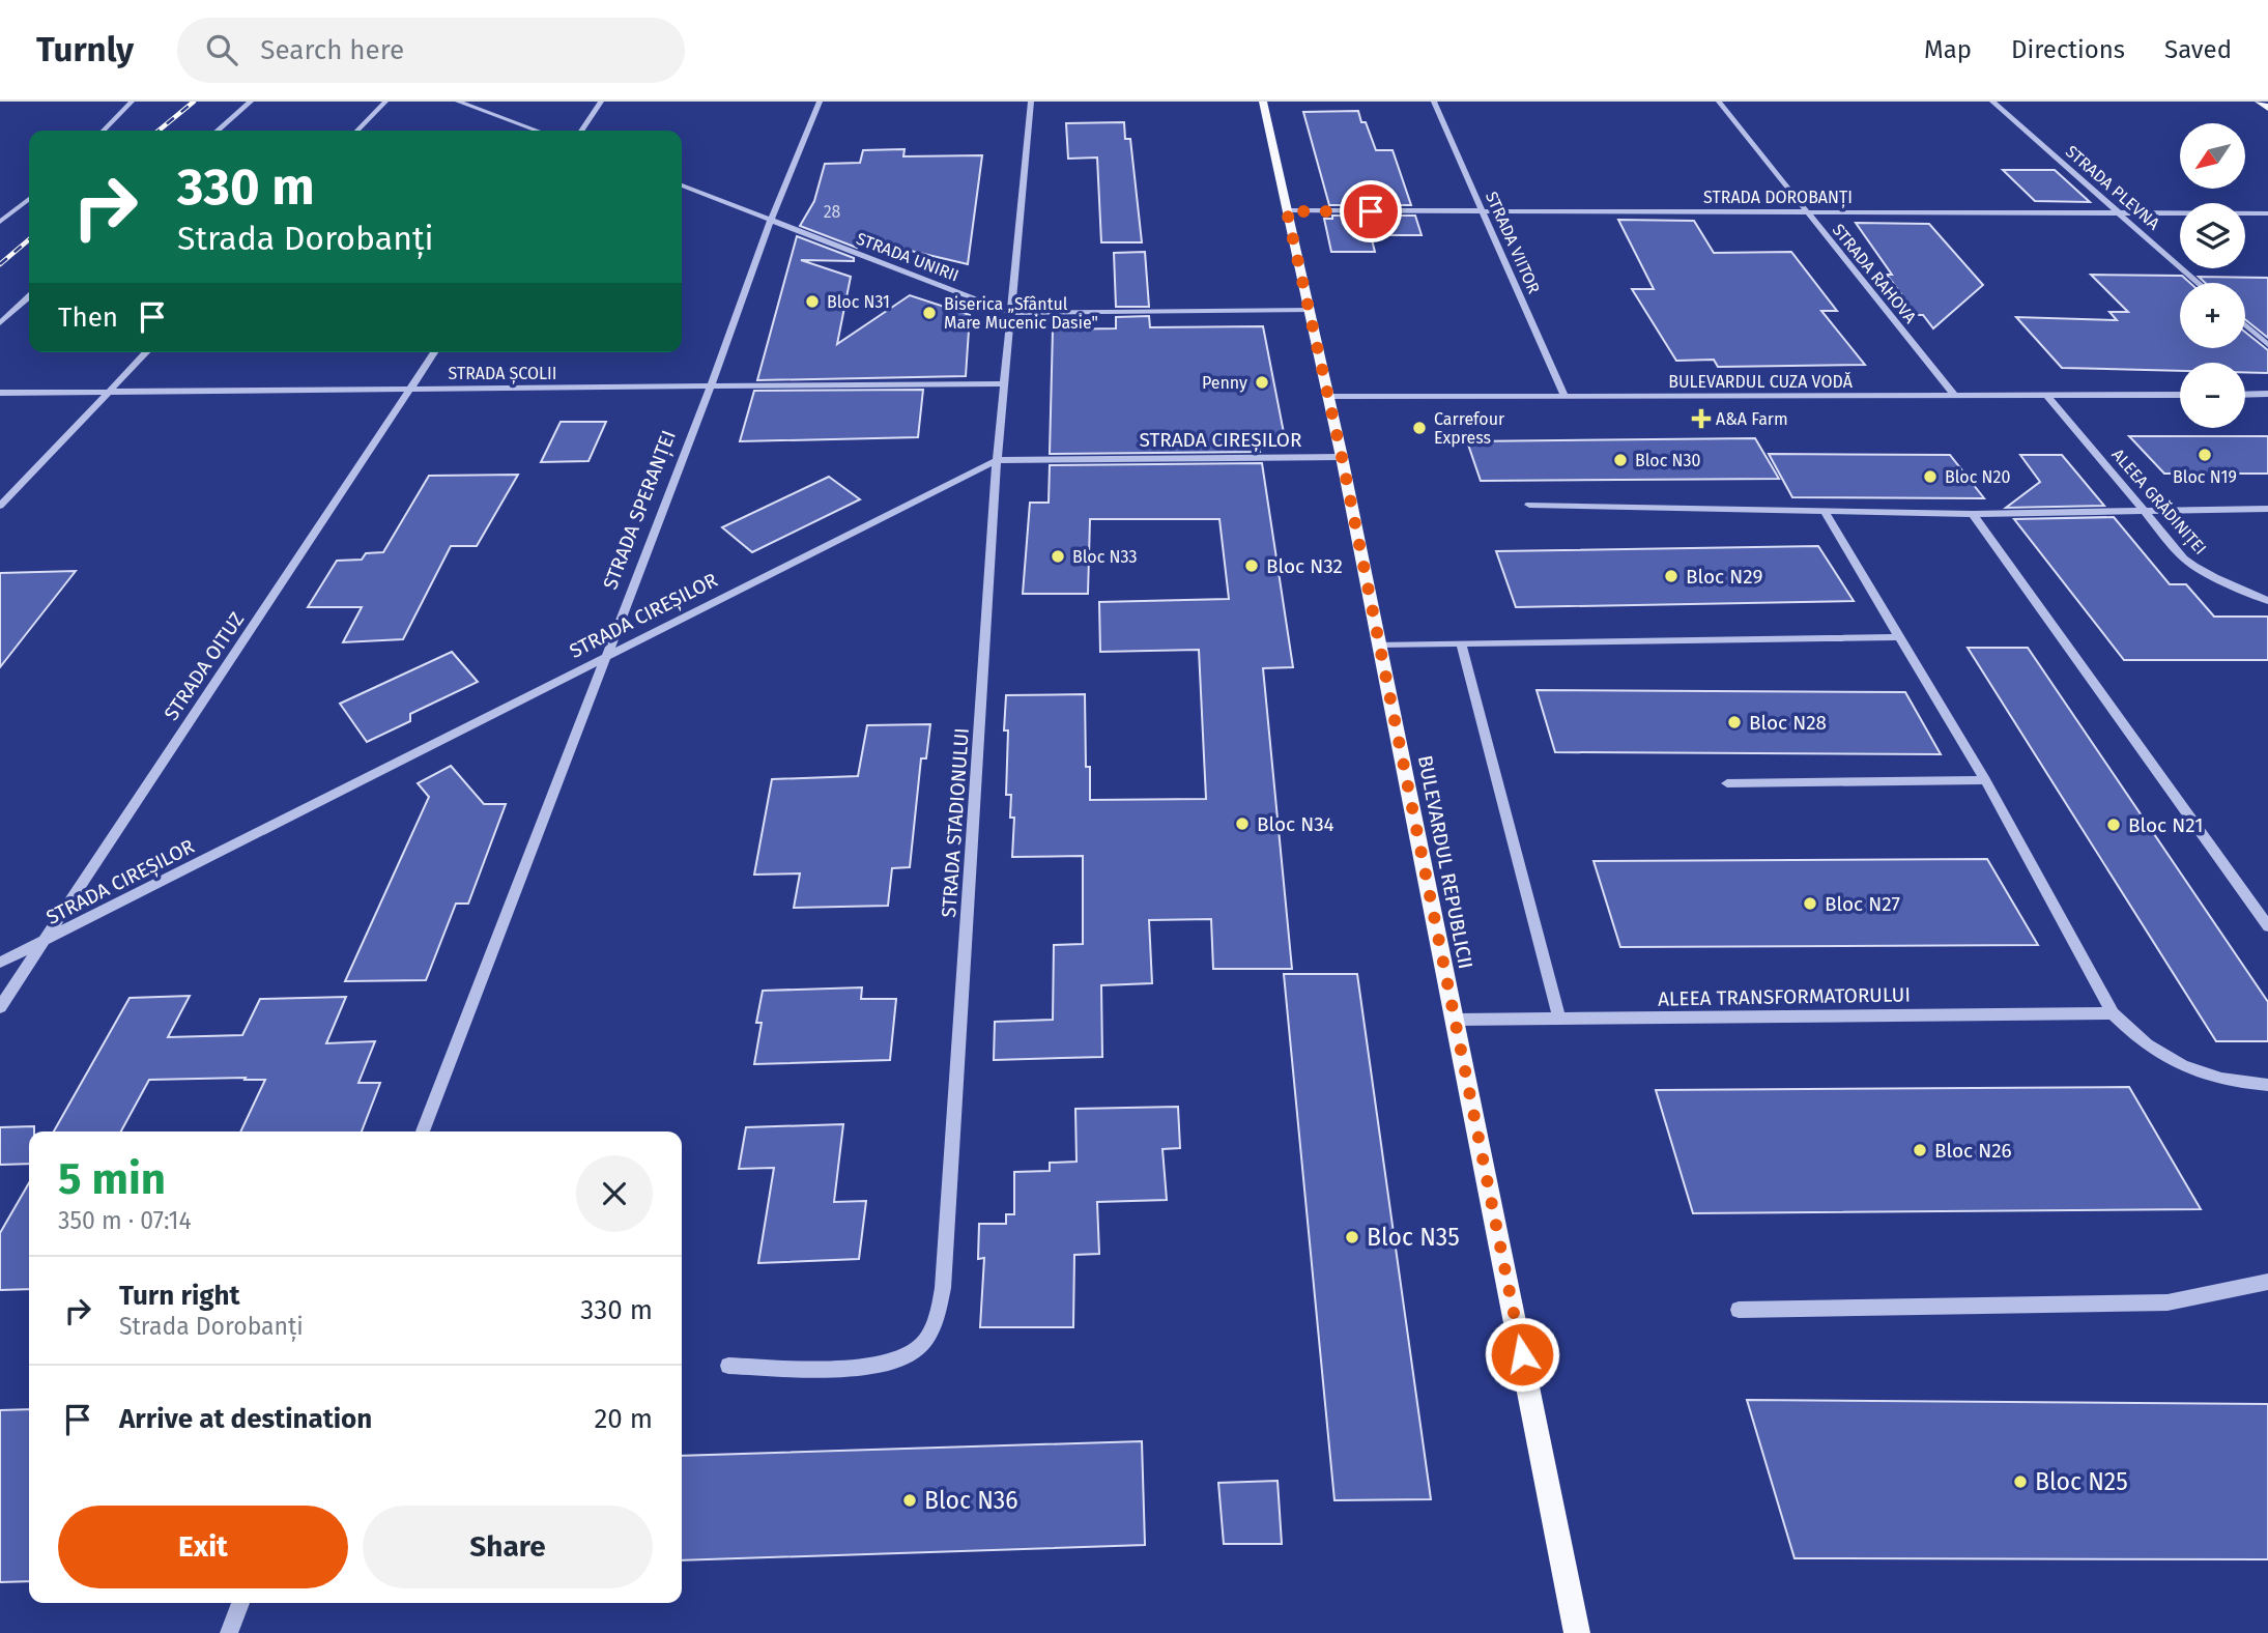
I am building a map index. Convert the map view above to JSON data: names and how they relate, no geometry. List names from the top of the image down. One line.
{"streets":{"main road":["BULEVARDUL REPUBLICII"],"street":["STRADA PLEVNA","STRADA DOROBANȚI","STRADA VIITOR","STRADA UNIRII","STRADA RAHOVA","STRADA ȘCOLII","BULEVARDUL CUZA VODĂ","STRADA CIREȘILOR","ALEEA GRĂDINIȚEI","STRADA SPERANȚEI","STRADA OITUZ","STRADA STADIONULUI","ALEEA TRANSFORMATORULUI"]},"crossings":[["STRADA PLEVNA","STRADA DOROBANȚI"],["STRADA DOROBANȚI","STRADA VIITOR"],["STRADA DOROBANȚI","STRADA RAHOVA"],["STRADA DOROBANȚI","BULEVARDUL REPUBLICII"],["STRADA VIITOR","BULEVARDUL CUZA VODĂ"],["STRADA UNIRII","STRADA SPERANȚEI"],["STRADA UNIRII","STRADA STADIONULUI"],["STRADA UNIRII","BULEVARDUL REPUBLICII"],["STRADA RAHOVA","BULEVARDUL CUZA VODĂ"],["STRADA ȘCOLII","STRADA SPERANȚEI"],["STRADA ȘCOLII","STRADA OITUZ"],["STRADA ȘCOLII","STRADA STADIONULUI"],["BULEVARDUL CUZA VODĂ","ALEEA GRĂDINIȚEI"],["BULEVARDUL CUZA VODĂ","BULEVARDUL REPUBLICII"],["STRADA CIREȘILOR","STRADA SPERANȚEI"],["STRADA CIREȘILOR","STRADA OITUZ"],["STRADA CIREȘILOR","STRADA STADIONULUI"],["STRADA CIREȘILOR","BULEVARDUL REPUBLICII"],["BULEVARDUL REPUBLICII","ALEEA TRANSFORMATORULUI"]],"places":{"other":["Bloc N31","Biserica „Sfântul Mare Mucenic Dasie\"","Penny","Carrefour Express","Bloc N19","Bloc N30","Bloc N20","Bloc N33","Bloc N32","Bloc N29","Bloc N28","Bloc N34","Bloc N21","Bloc N27","Bloc N26","Bloc N35","Bloc N25","Bloc N36"],"health":["A&A Farm"]},"house_numbers":["28"],"north":"bottom left","page":{"header":"Turnly","search":"Search here","nav":["Map","Directions","Saved"],"map_buttons":["+","−"],"turn":["330 m","Strada Dorobanți"],"then":"Then","heading":["5 min","350 m · 07:14"],"list":[{"name":"Turn right","note":"Strada Dorobanți","value":"330 m"},{"name":"Arrive at destination","value":"20 m"}],"buttons":["Exit","Share"]}}
